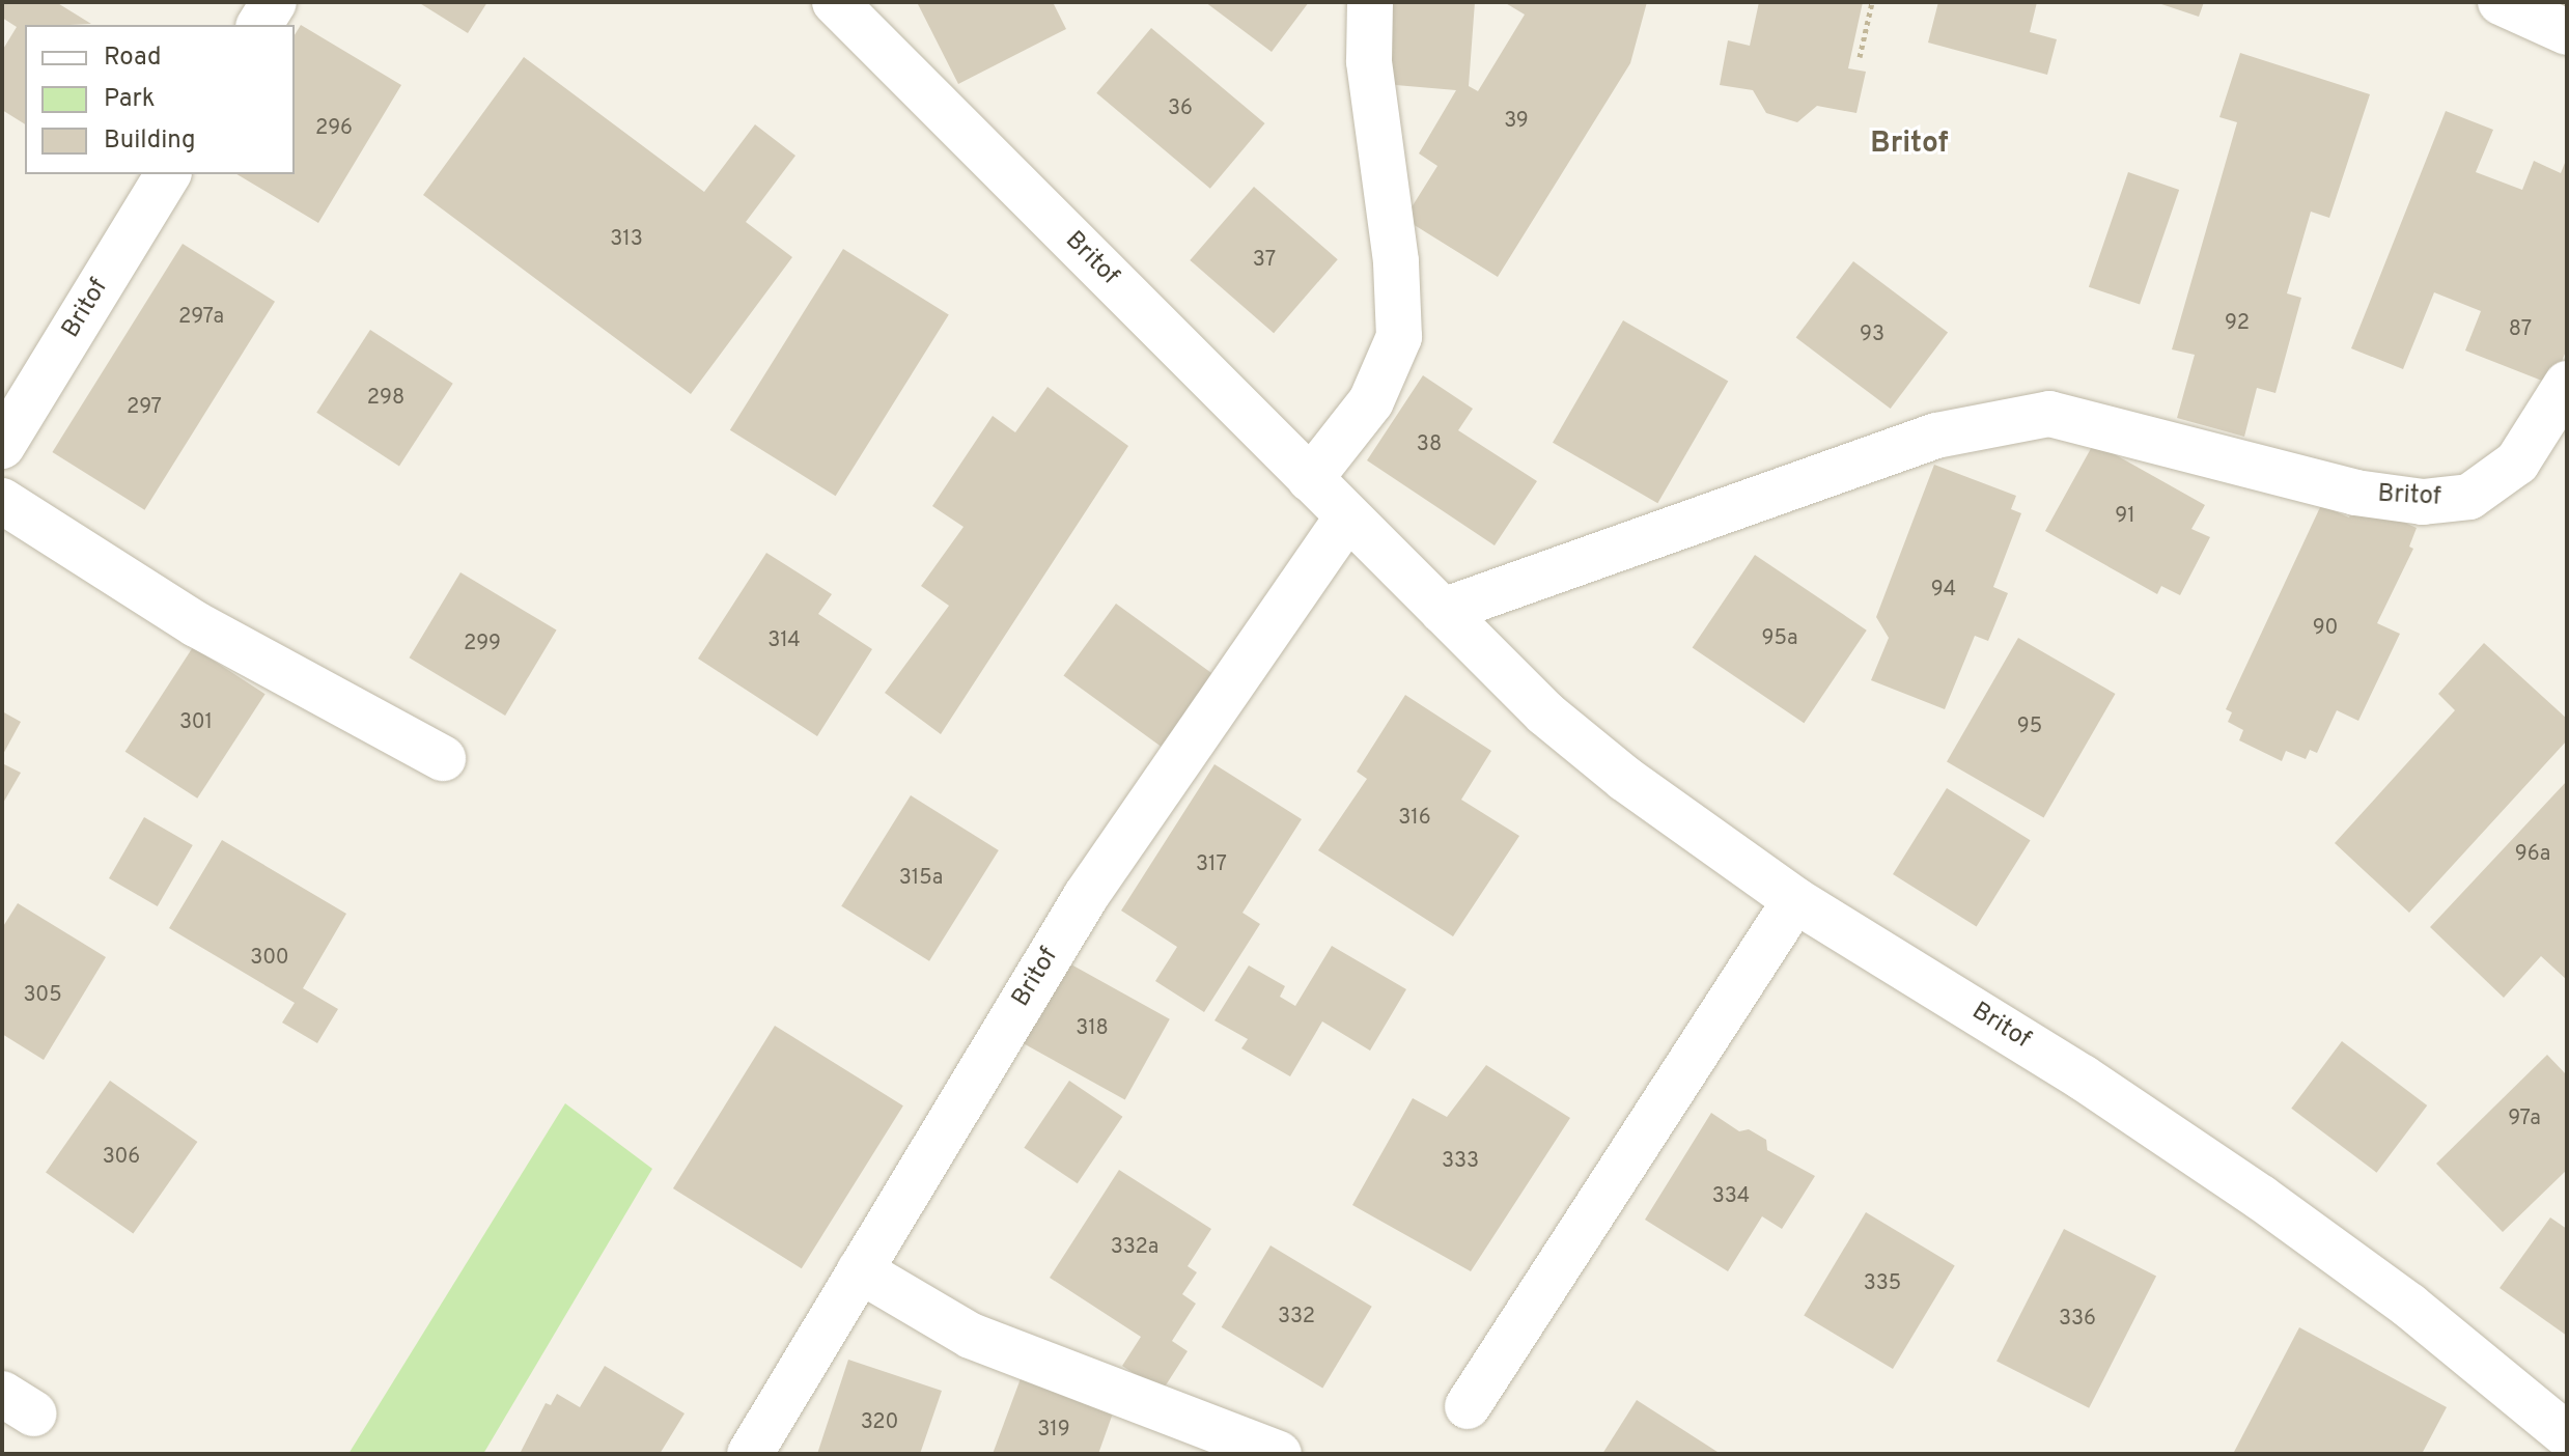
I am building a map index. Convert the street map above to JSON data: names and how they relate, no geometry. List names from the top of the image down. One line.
{"streets":{"street":["Britof"]},"districts":["Britof"],"house_numbers":["36","39","296","313","37","297a","92","87","93","298","297","38","91","94","90","95a","314","299","301","95","316","96a","317","315a","300","305","318","97a","306","333","334","332a","335","332","336","320","319"],"legend":["Road","Park","Building"]}
